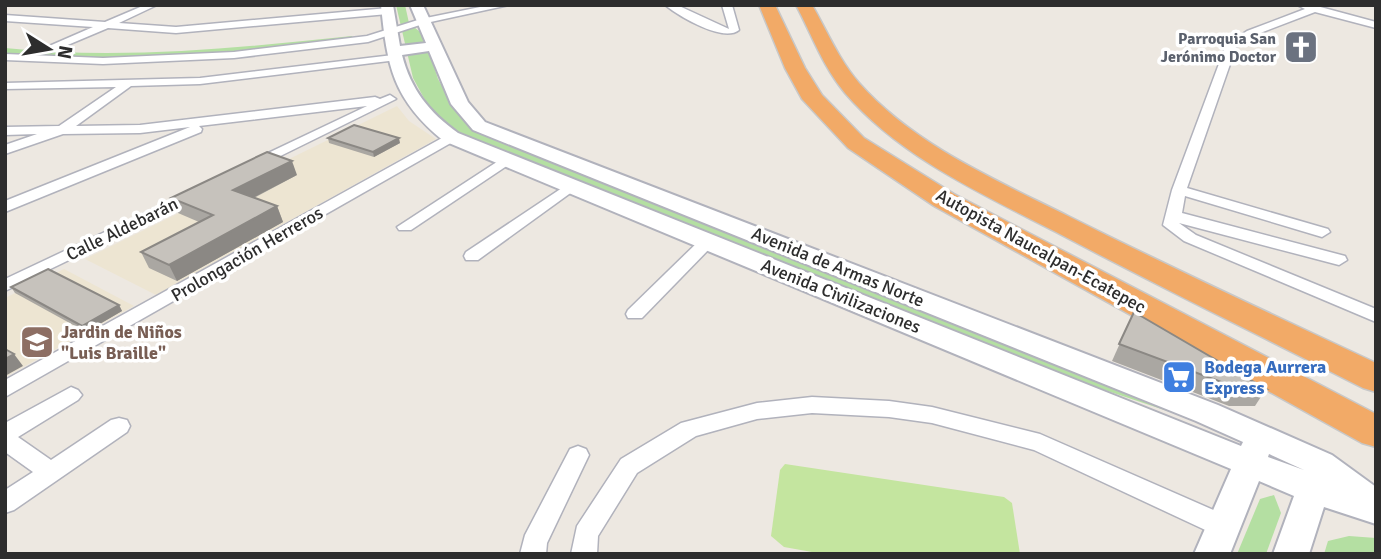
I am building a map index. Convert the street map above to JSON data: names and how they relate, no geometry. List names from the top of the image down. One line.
{"streets":{"highway":["Autopista Naucalpan-Ecatepec"],"main road":["Avenida de Armas Norte","Avenida Civilizaciones"],"street":["Calle Aldebarán","Prolongación Herreros"]},"crossings":[["Prolongación Herreros","Avenida Civilizaciones"],["Avenida de Armas Norte","Avenida Civilizaciones"]],"places":{"church":["Parroquia San Jerónimo Doctor"],"school or university":["Jardin de Niños \"Luis Braille\""],"supermarket":["Bodega Aurrera Express"]},"north":"right"}
